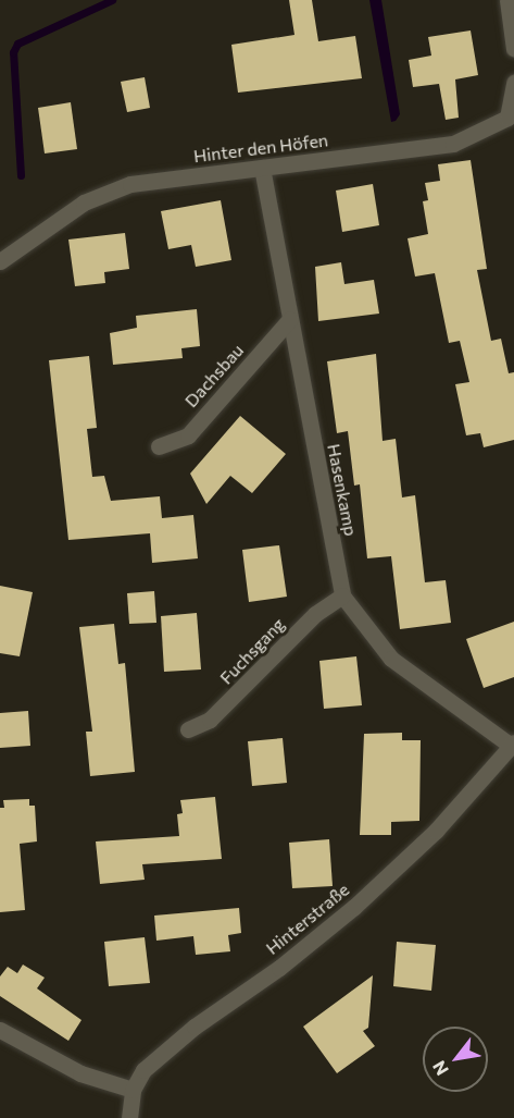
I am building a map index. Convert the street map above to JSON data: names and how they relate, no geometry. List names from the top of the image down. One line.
{"streets":{"street":["Hinter den Höfen","Dachsbau","Hasenkamp","Fuchsgang","Hinterstraße"]},"crossings":[["Hinter den Höfen","Hasenkamp"],["Dachsbau","Hasenkamp"],["Hasenkamp","Fuchsgang"],["Hasenkamp","Hinterstraße"]],"north":"bottom left"}
